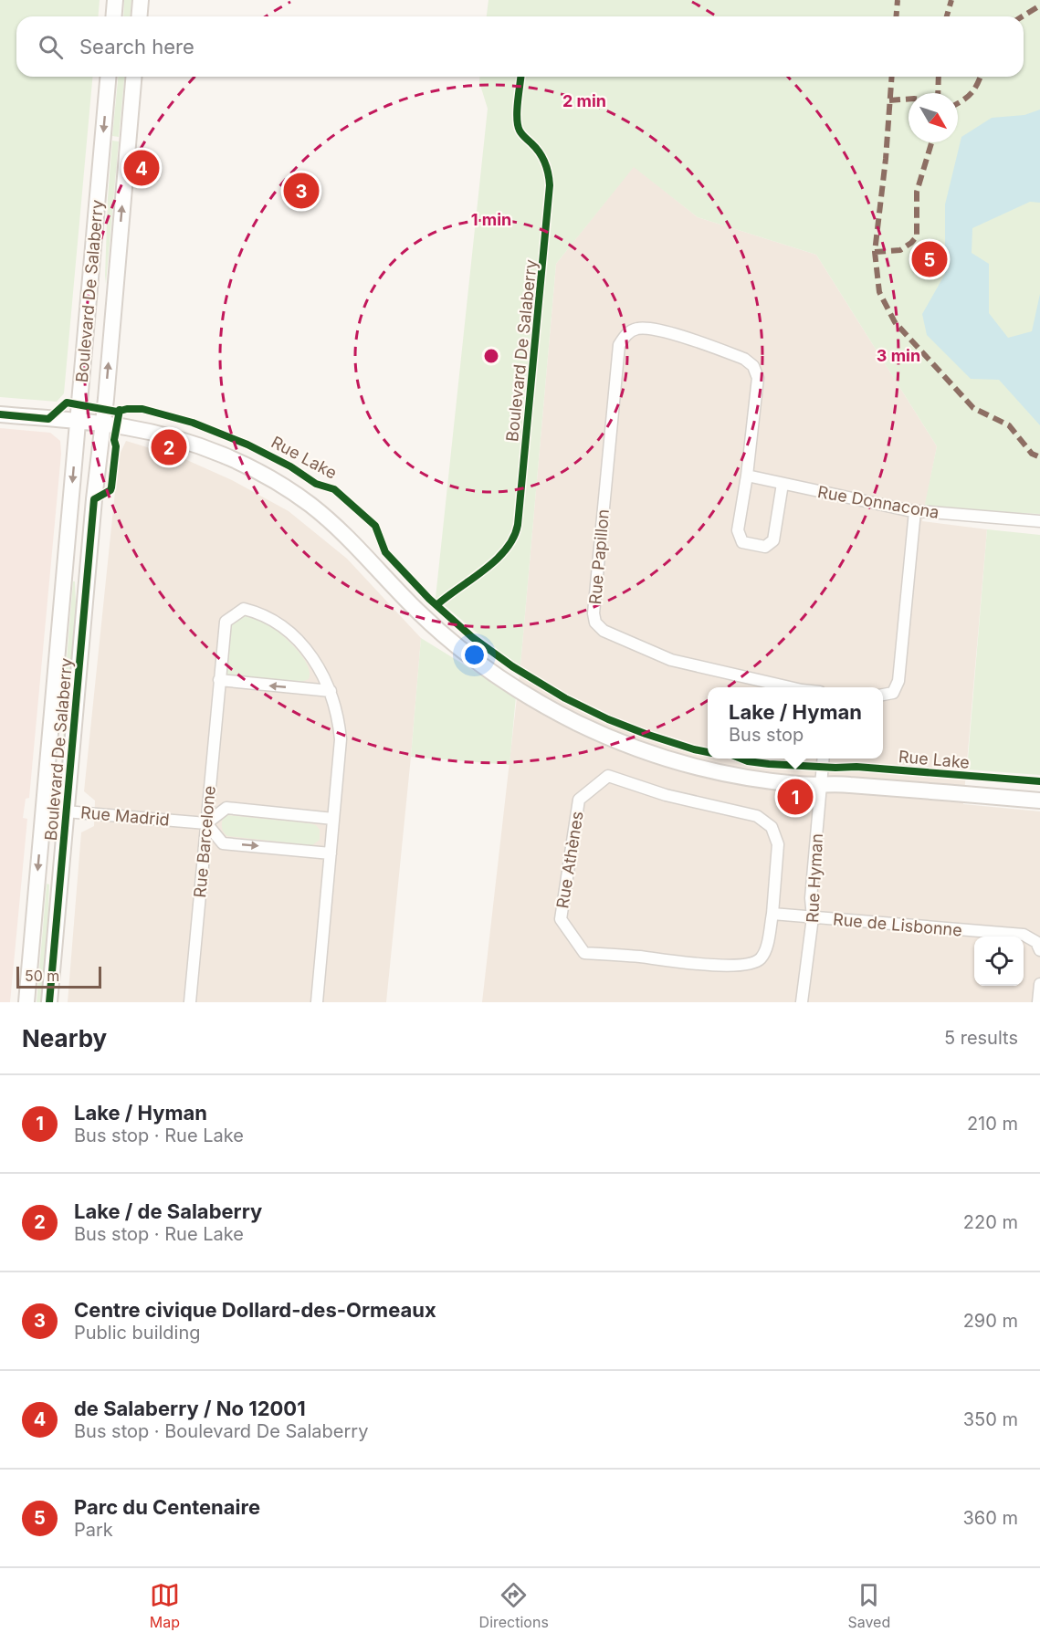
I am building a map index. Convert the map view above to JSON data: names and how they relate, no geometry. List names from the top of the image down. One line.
{"streets":{"street":["Boulevard De Salaberry","Rue Lake","Rue Donnacona","Rue Papillon","Rue Madrid","Rue Barcelone","Rue Athènes","Rue Hyman","Rue de Lisbonne"]},"crossings":[["Boulevard De Salaberry","Rue Lake"],["Boulevard De Salaberry","Rue Madrid"],["Rue Lake","Rue Hyman"],["Rue Donnacona","Rue Papillon"],["Rue Madrid","Rue Barcelone"],["Rue Hyman","Rue de Lisbonne"]],"scale_bar":"50 m","north":"bottom right","page":{"search":"Search here","pins":["4","3","5","2","1"],"popup":["Lake / Hyman","Bus stop"],"scale":"50 m","heading":["Nearby","5 results"],"list":[{"mark":"1","name":"Lake / Hyman","note":"Bus stop · Rue Lake","value":"210 m"},{"mark":"2","name":"Lake / de Salaberry","note":"Bus stop · Rue Lake","value":"220 m"},{"mark":"3","name":"Centre civique Dollard-des-Ormeaux","note":"Public building","value":"290 m"},{"mark":"4","name":"de Salaberry / No 12001","note":"Bus stop · Boulevard De Salaberry","value":"350 m"},{"mark":"5","name":"Parc du Centenaire","note":"Park","value":"360 m"}],"nav":["Map","Directions","Saved"]},"rings":["2 min","1 min","3 min"]}
